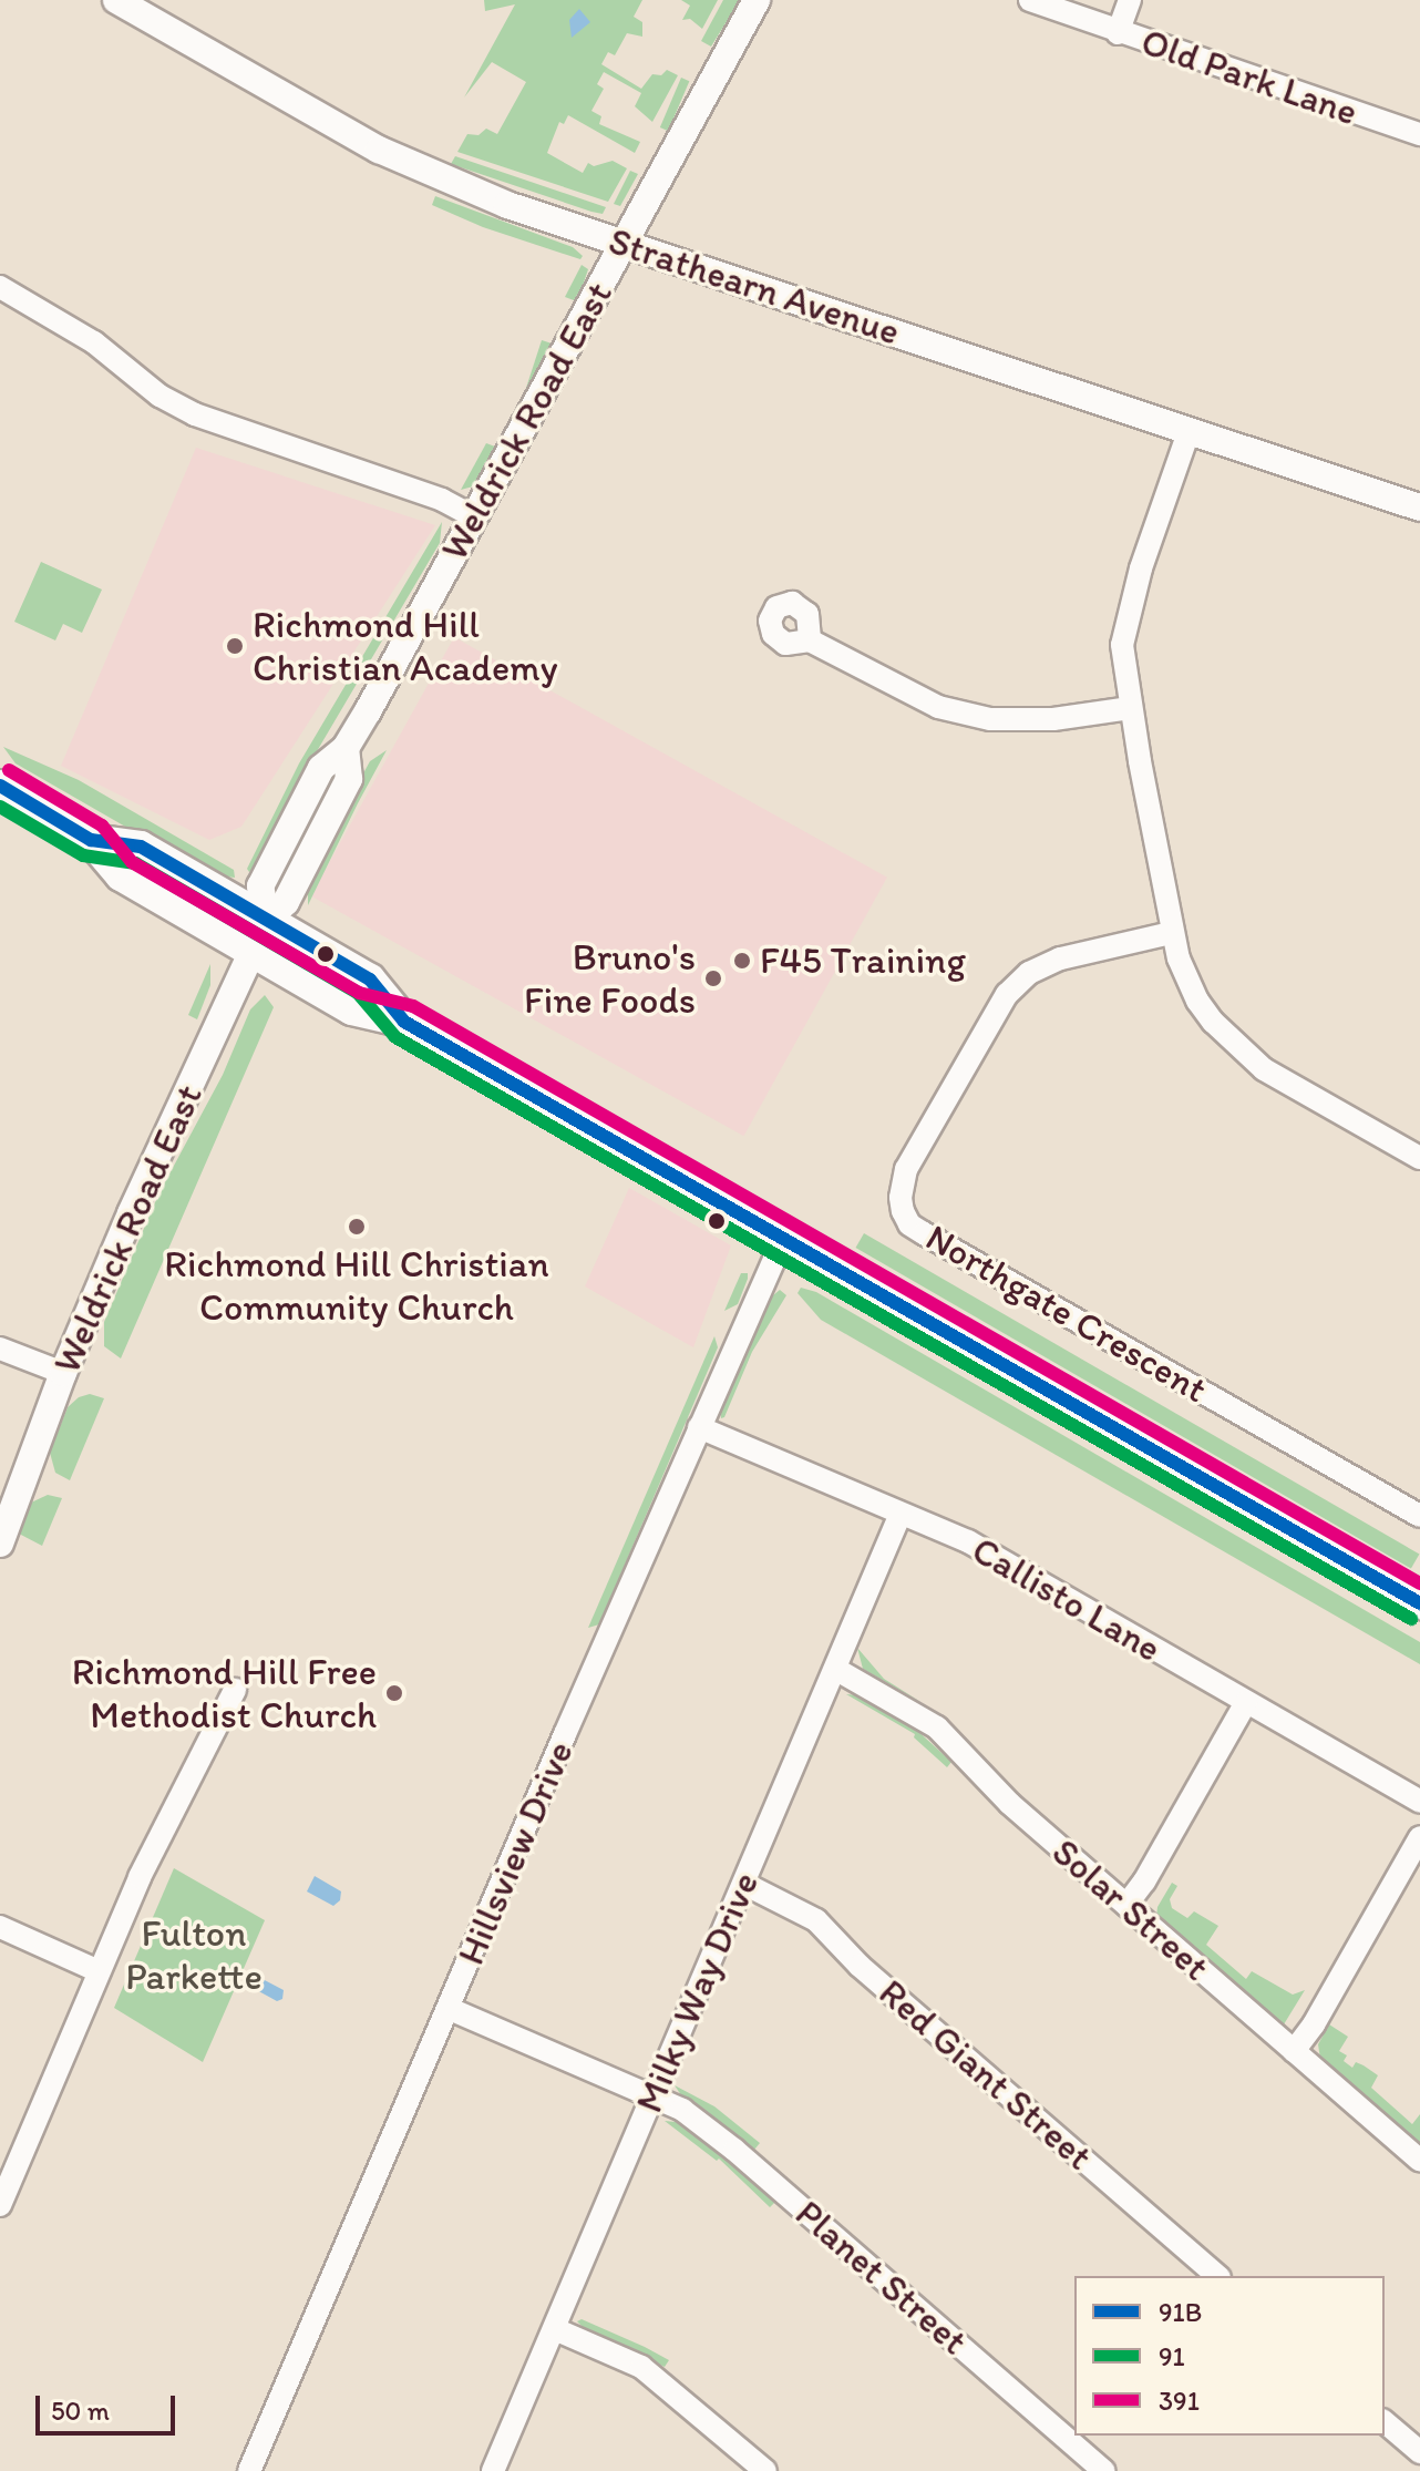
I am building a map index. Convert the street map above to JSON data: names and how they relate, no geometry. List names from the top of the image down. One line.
{"streets":{"street":["Old Park Lane","Strathearn Avenue","Weldrick Road East","Northgate Crescent","Callisto Lane","Hillsview Drive","Solar Street","Milky Way Drive","Red Giant Street","Planet Street"]},"crossings":[["Strathearn Avenue","Weldrick Road East"],["Callisto Lane","Hillsview Drive"],["Callisto Lane","Milky Way Drive"],["Hillsview Drive","Planet Street"],["Solar Street","Milky Way Drive"],["Milky Way Drive","Red Giant Street"],["Milky Way Drive","Planet Street"]],"parks":["Fulton Parkette"],"places":["Richmond Hill Christian Academy","F45 Training","Bruno's Fine Foods","Richmond Hill Christian Community Church","Richmond Hill Free Methodist Church"],"lines":["transit line 391","transit line 91B","transit line 91"],"legend":["91B","91","391"],"scale_bar":"50 m"}
